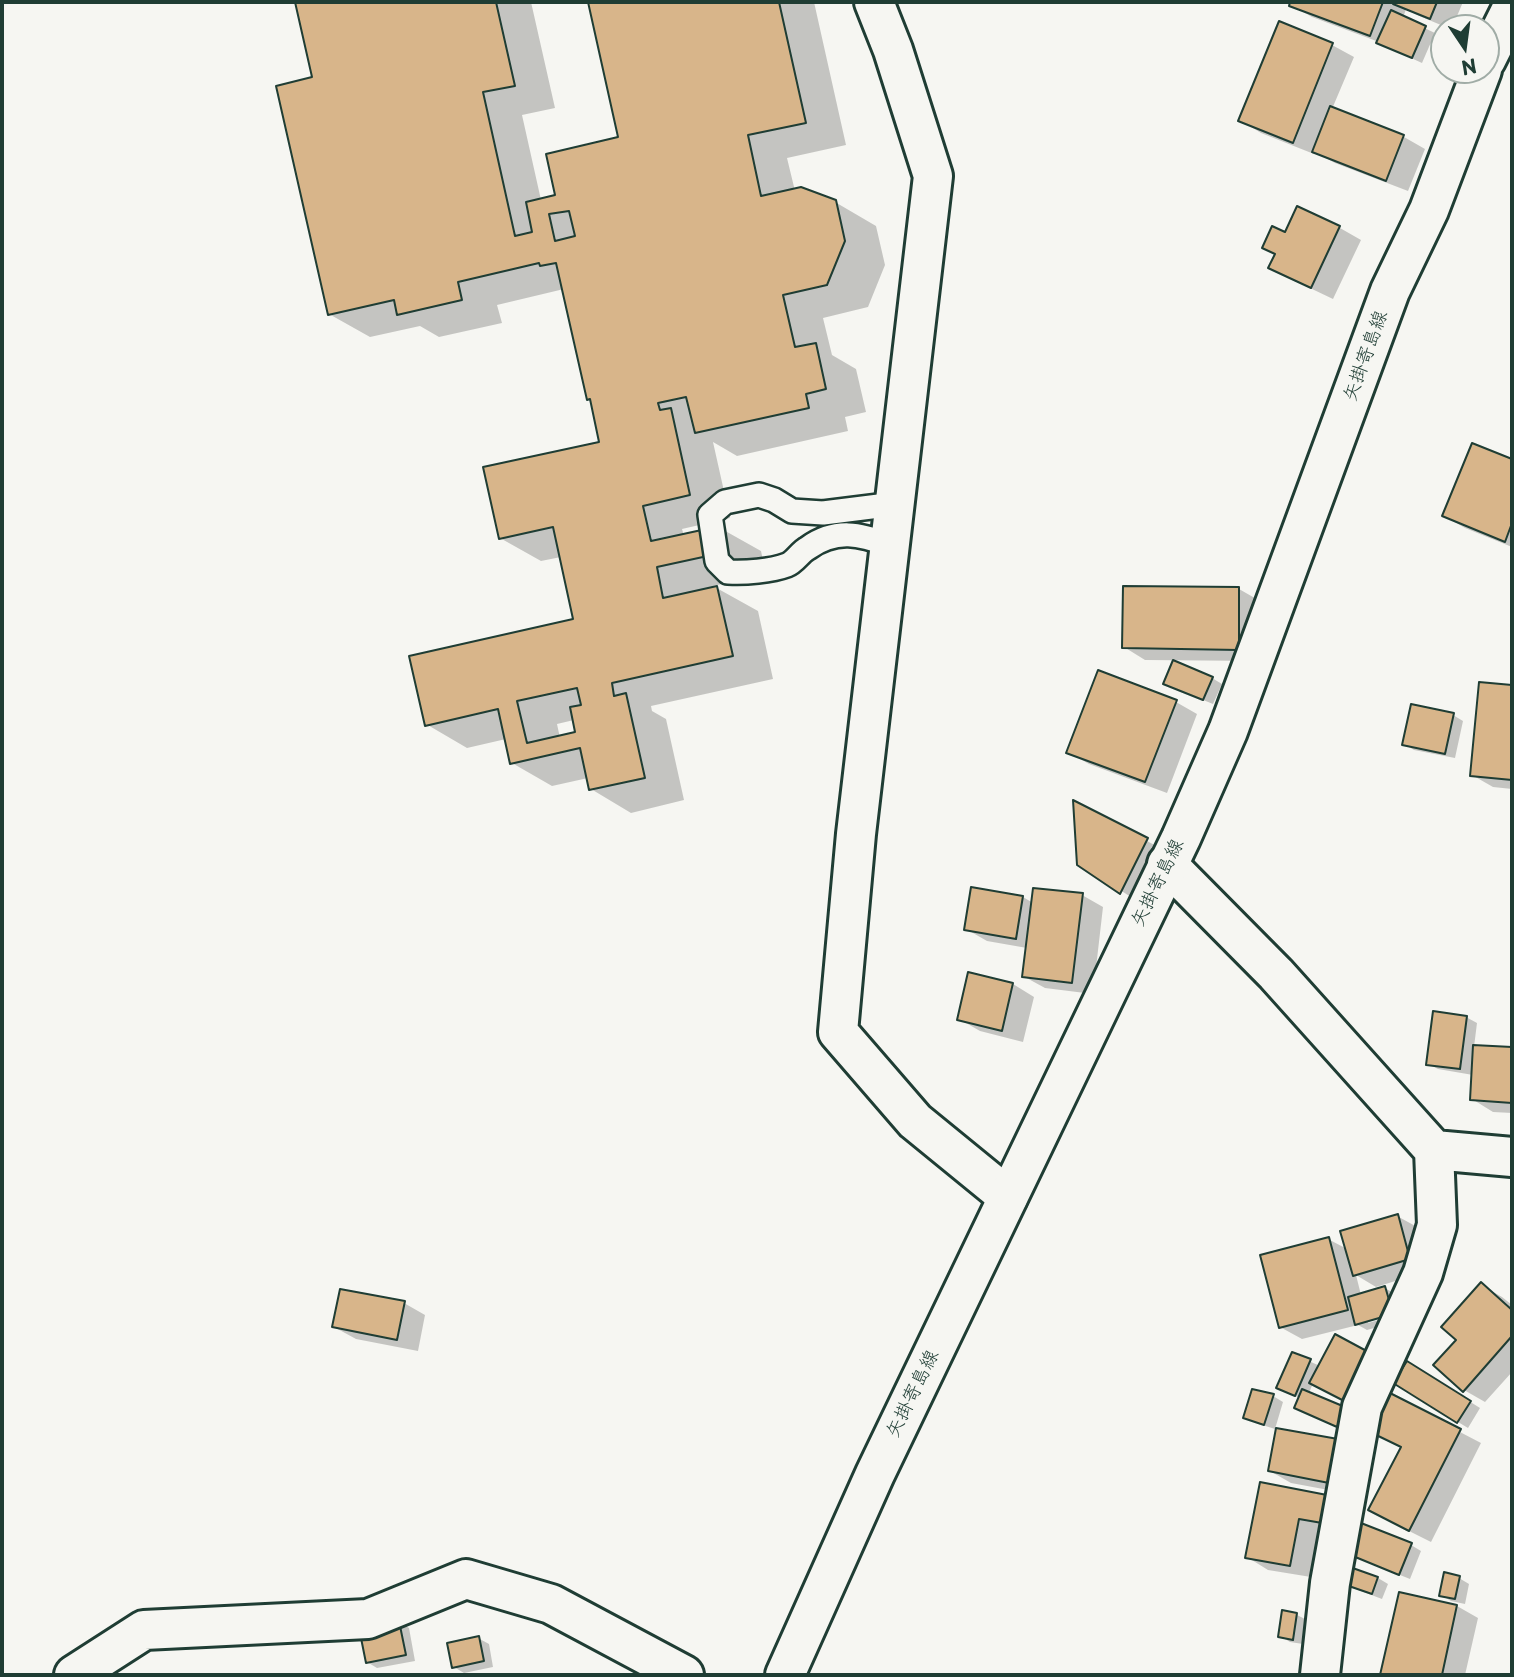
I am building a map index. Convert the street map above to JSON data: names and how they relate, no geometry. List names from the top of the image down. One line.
{"streets":{"street":["矢掛寄島線"]},"north":"bottom"}
